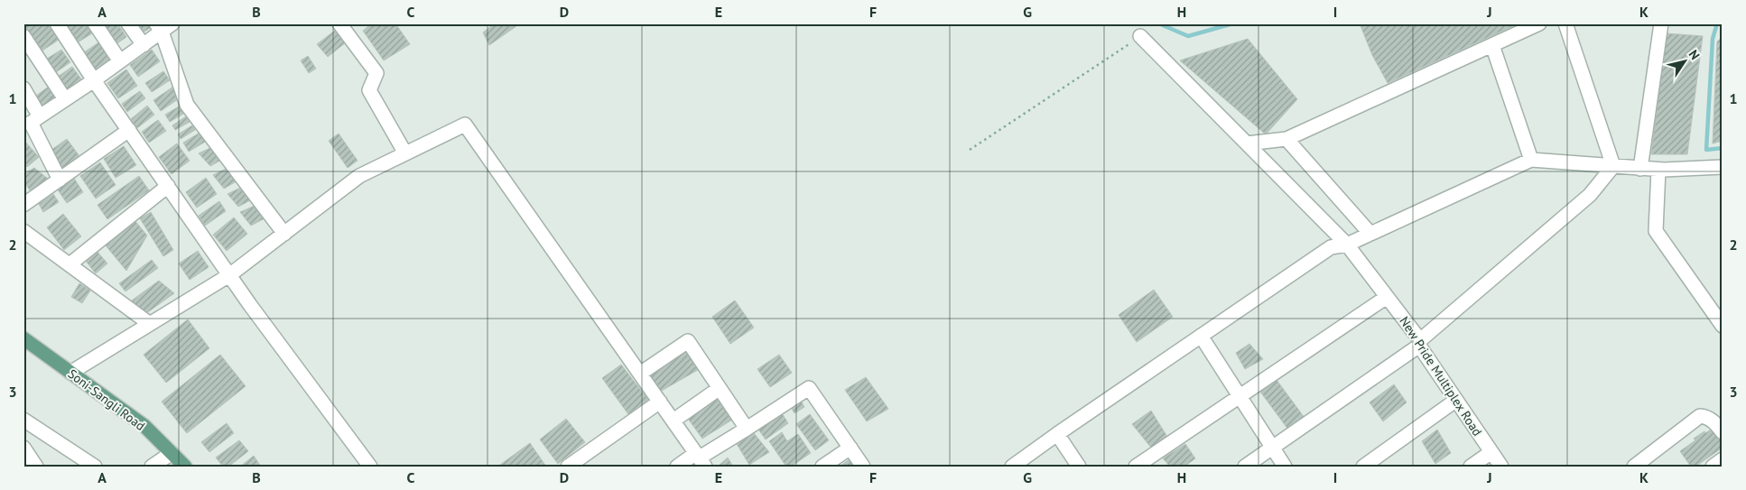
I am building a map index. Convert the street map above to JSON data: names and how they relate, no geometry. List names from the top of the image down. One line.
{"streets":{"main road":["Soni-Sangli Road"],"street":["New Pride Multiplex Road"]},"north":"top right","grid":{"columns":["A","B","C","D","E","F","G","H","I","J","K"],"rows":["1","2","3"]}}
